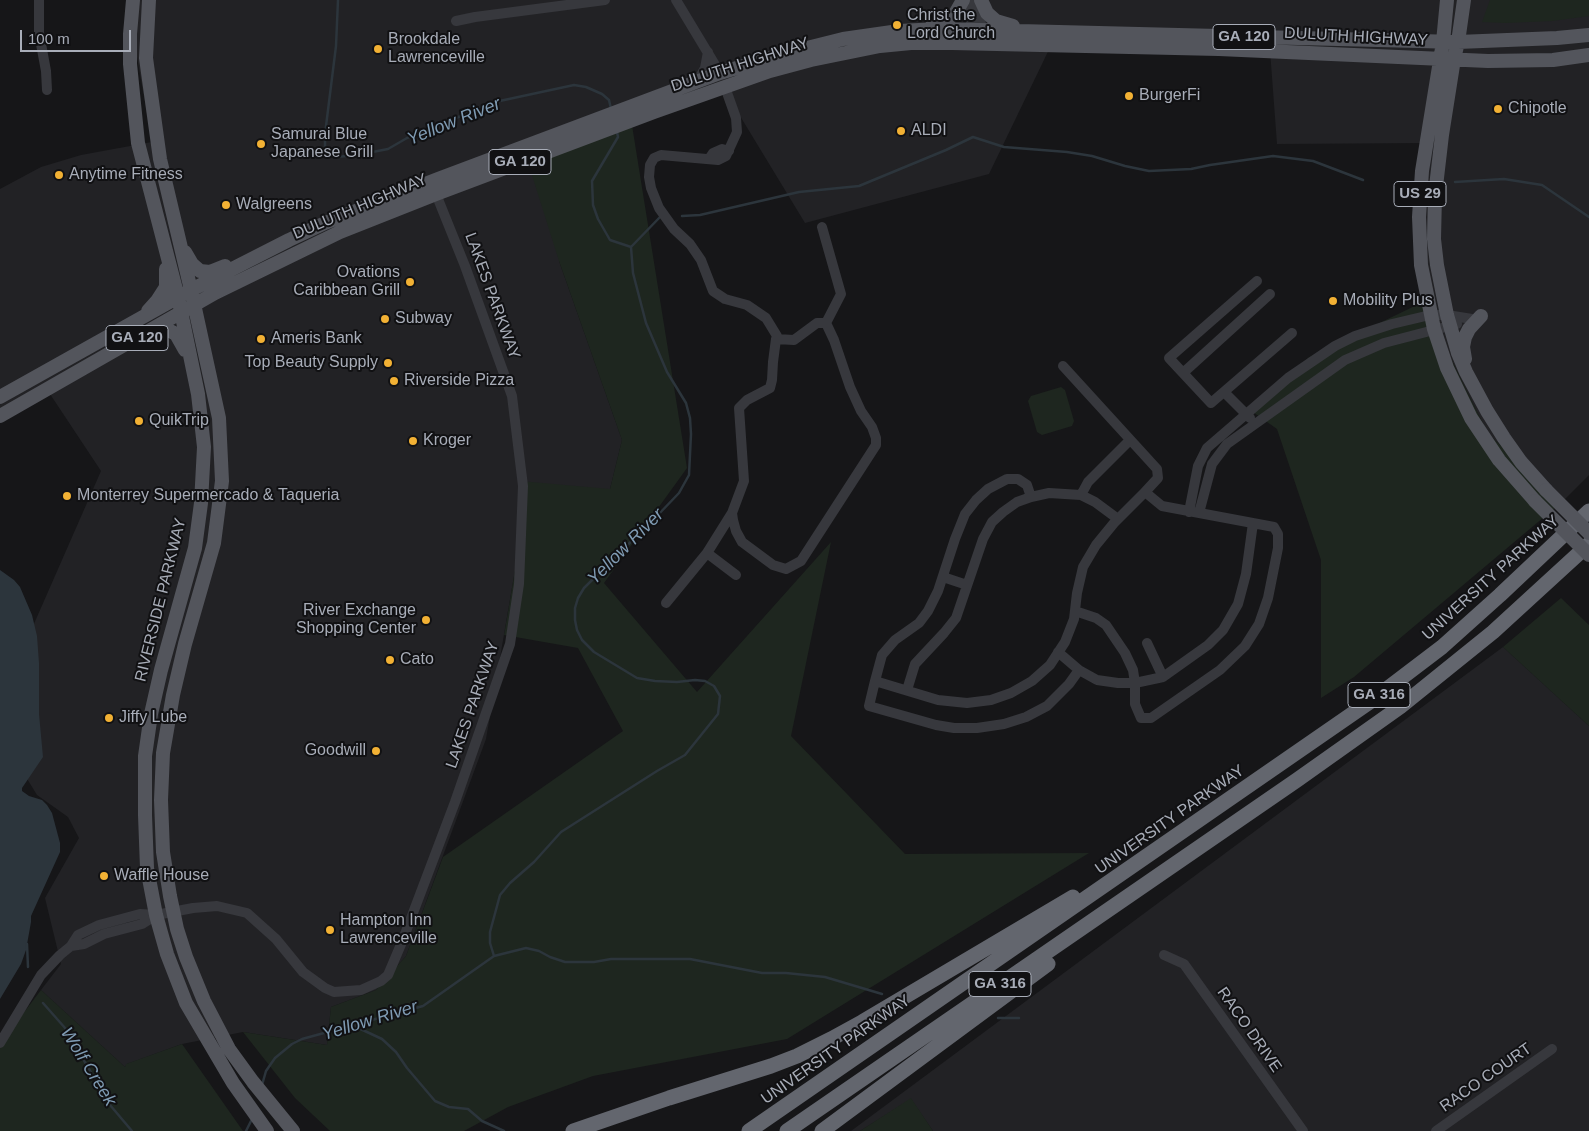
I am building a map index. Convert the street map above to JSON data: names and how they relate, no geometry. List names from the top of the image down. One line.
{"streets":{"highway":["UNIVERSITY PARKWAY","GA 316"],"main road":["GA 120","DULUTH HIGHWAY","US 29","RIVERSIDE PARKWAY"],"street":["LAKES PARKWAY","RACO DRIVE","RACO COURT"]},"crossings":[["DULUTH HIGHWAY","US 29"],["DULUTH HIGHWAY","LAKES PARKWAY"],["DULUTH HIGHWAY","RIVERSIDE PARKWAY"],["LAKES PARKWAY","RIVERSIDE PARKWAY"]],"water":["Yellow River","Wolf Creek"],"places":["Christ the Lord Church","Brookdale Lawrenceville","BurgerFi","Chipotle","ALDI","Samurai Blue Japanese Grill","Anytime Fitness","Walgreens","Ovations Caribbean Grill","Mobility Plus","Subway","Ameris Bank","Top Beauty Supply","Riverside Pizza","QuikTrip","Kroger","Monterrey Supermercado & Taqueria","River Exchange Shopping Center","Cato","Jiffy Lube","Goodwill","Waffle House","Hampton Inn Lawrenceville"],"scale_bar":"100 m"}
